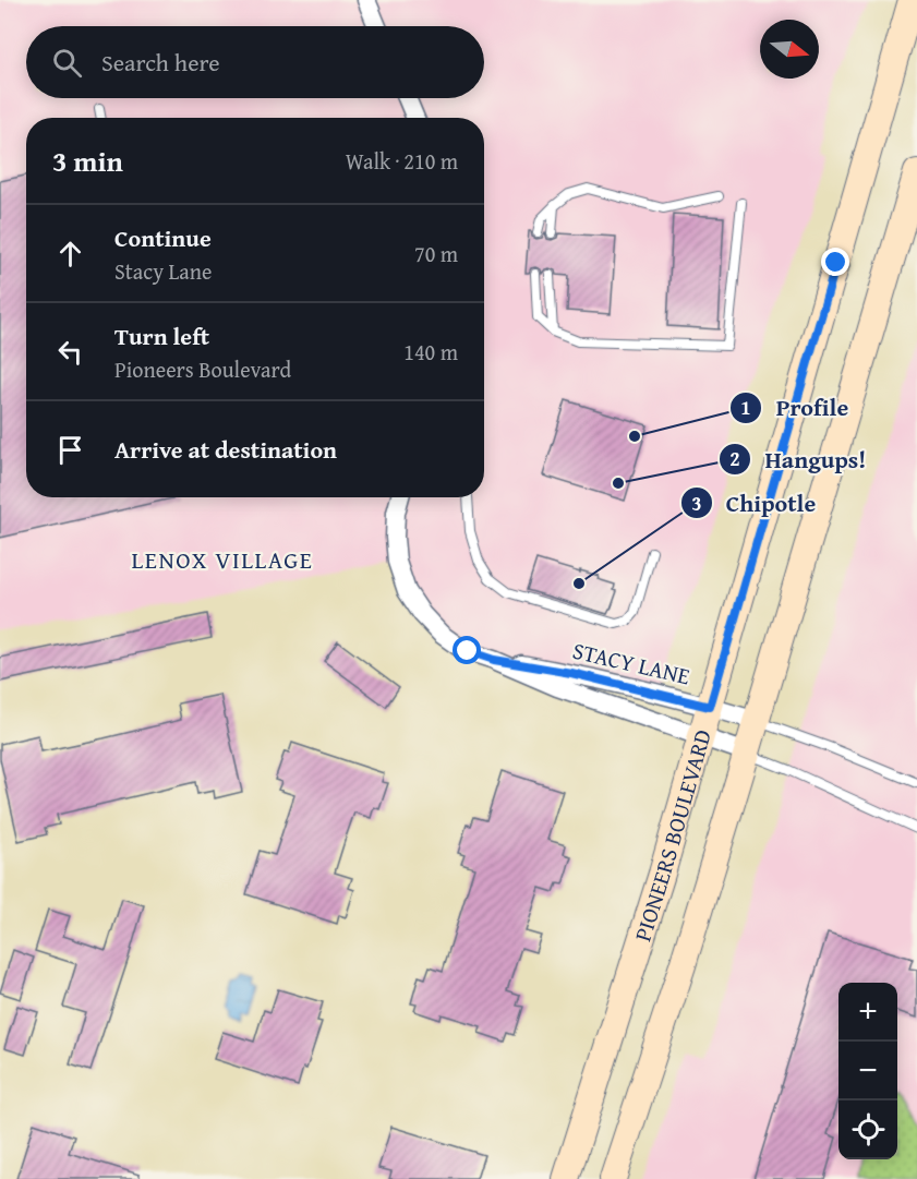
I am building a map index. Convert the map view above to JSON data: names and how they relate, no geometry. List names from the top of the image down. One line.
{"streets":{"main road":["PIONEERS BOULEVARD"],"street":["STACY LANE"]},"crossings":[["STACY LANE","PIONEERS BOULEVARD"]],"districts":["LENOX VILLAGE"],"places":["Profile","Hangups!","Chipotle"],"north":"right","page":{"search":"Search here","heading":["3 min","Walk · 210 m"],"list":[["Continue","Stacy Lane","70 m"],["Turn left","Pioneers Boulevard","140 m"],"Arrive at destination"],"map_buttons":["+","−"]}}
